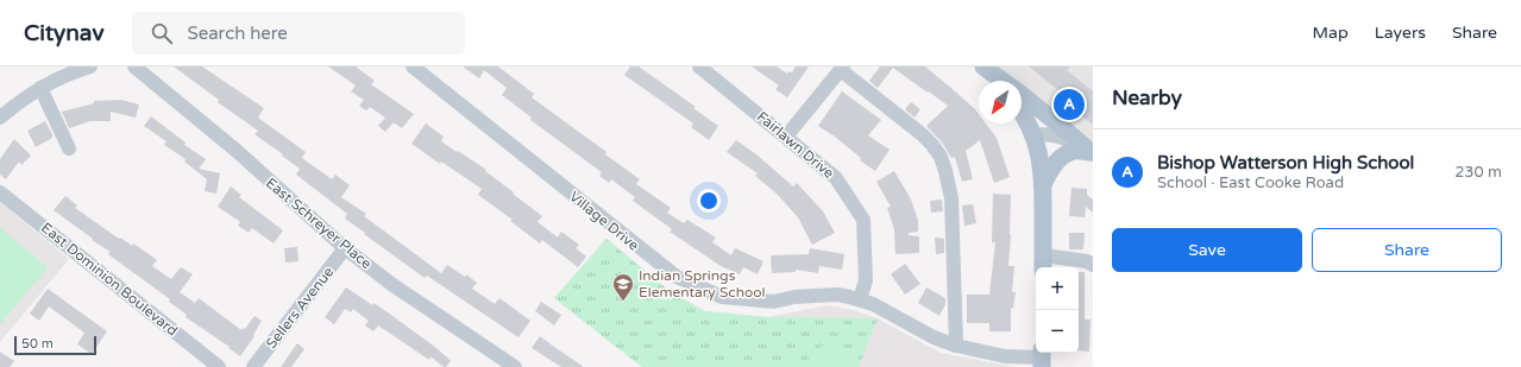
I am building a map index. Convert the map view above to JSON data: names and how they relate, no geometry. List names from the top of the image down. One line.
{"streets":{"street":["Fairlawn Drive","Village Drive","East Schreyer Place","East Dominion Boulevard","Sellers Avenue"]},"crossings":[["Fairlawn Drive","Village Drive"],["East Schreyer Place","Sellers Avenue"]],"places":{"school or university":["Indian Springs Elementary School"]},"scale_bar":"50 m","north":"bottom left","page":{"header":"Citynav","search":"Search here","nav":["Map","Layers","Share"],"heading":"Nearby","pins":"A","list":[{"mark":"A","name":"Bishop Watterson High School","note":"School · East Cooke Road","value":"230 m"}],"buttons":["Save","Share"],"map_buttons":["+","−"],"scale":"50 m"}}
